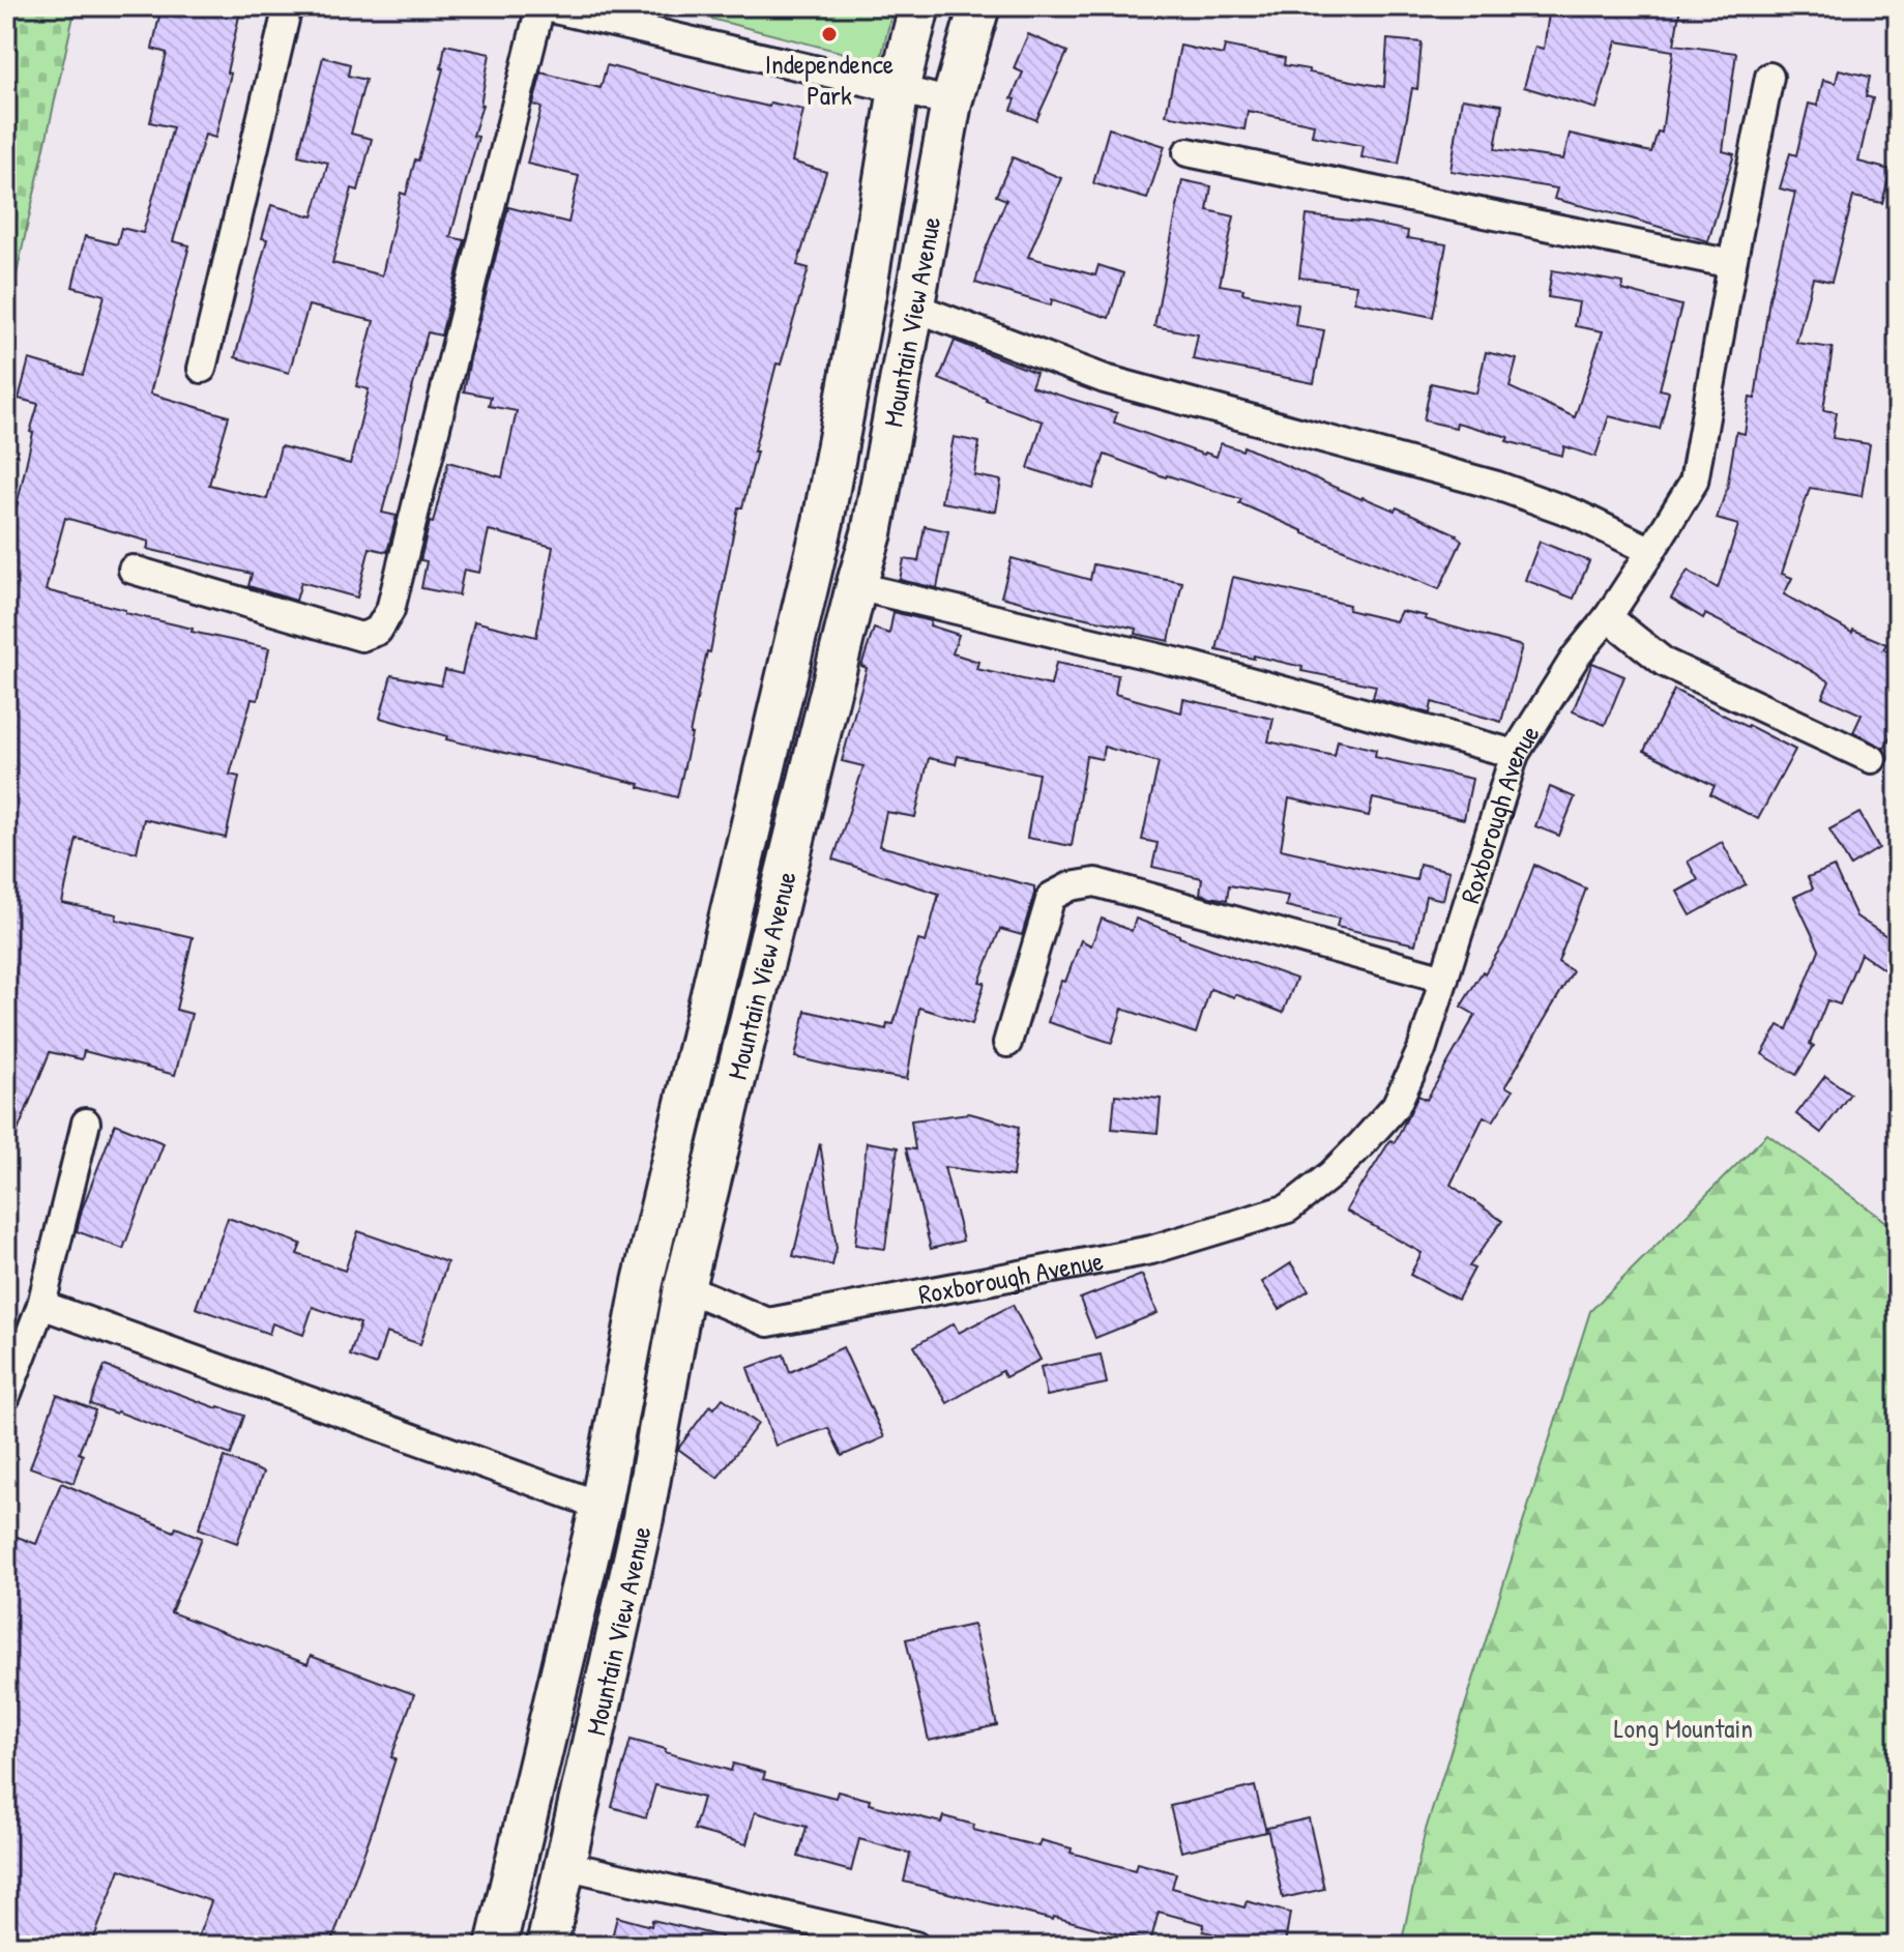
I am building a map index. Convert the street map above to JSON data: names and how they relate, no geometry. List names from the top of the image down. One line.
{"streets":{"main road":["Mountain View Avenue"],"street":["Roxborough Avenue"]},"crossings":[["Mountain View Avenue","Roxborough Avenue"]],"parks":["Long Mountain"],"places":["Independence Park"]}
